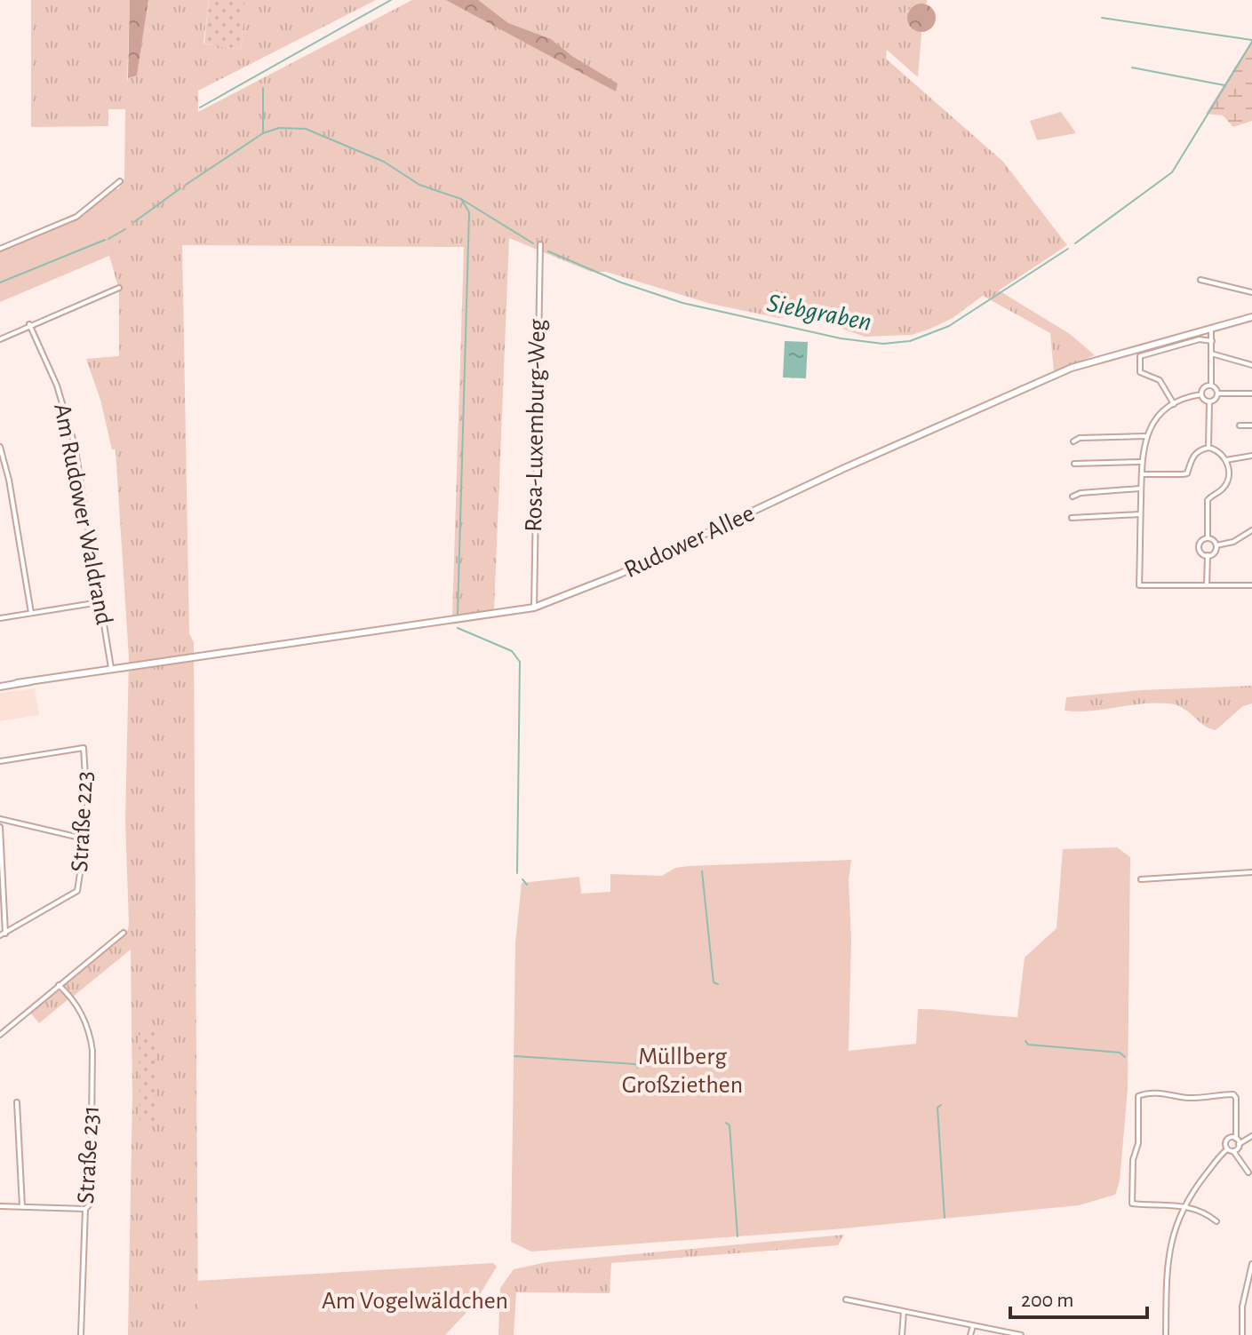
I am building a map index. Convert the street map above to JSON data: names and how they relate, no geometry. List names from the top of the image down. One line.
{"streets":{"street":["Rosa-Luxemburg-Weg","Am Rudower Waldrand","Rudower Allee","Straße 223","Straße 231"]},"crossings":[["Rosa-Luxemburg-Weg","Rudower Allee"],["Am Rudower Waldrand","Rudower Allee"]],"water":["Siebgraben"],"parks":["Müllberg Großziethen","Am Vogelwäldchen"],"scale_bar":"200 m"}
